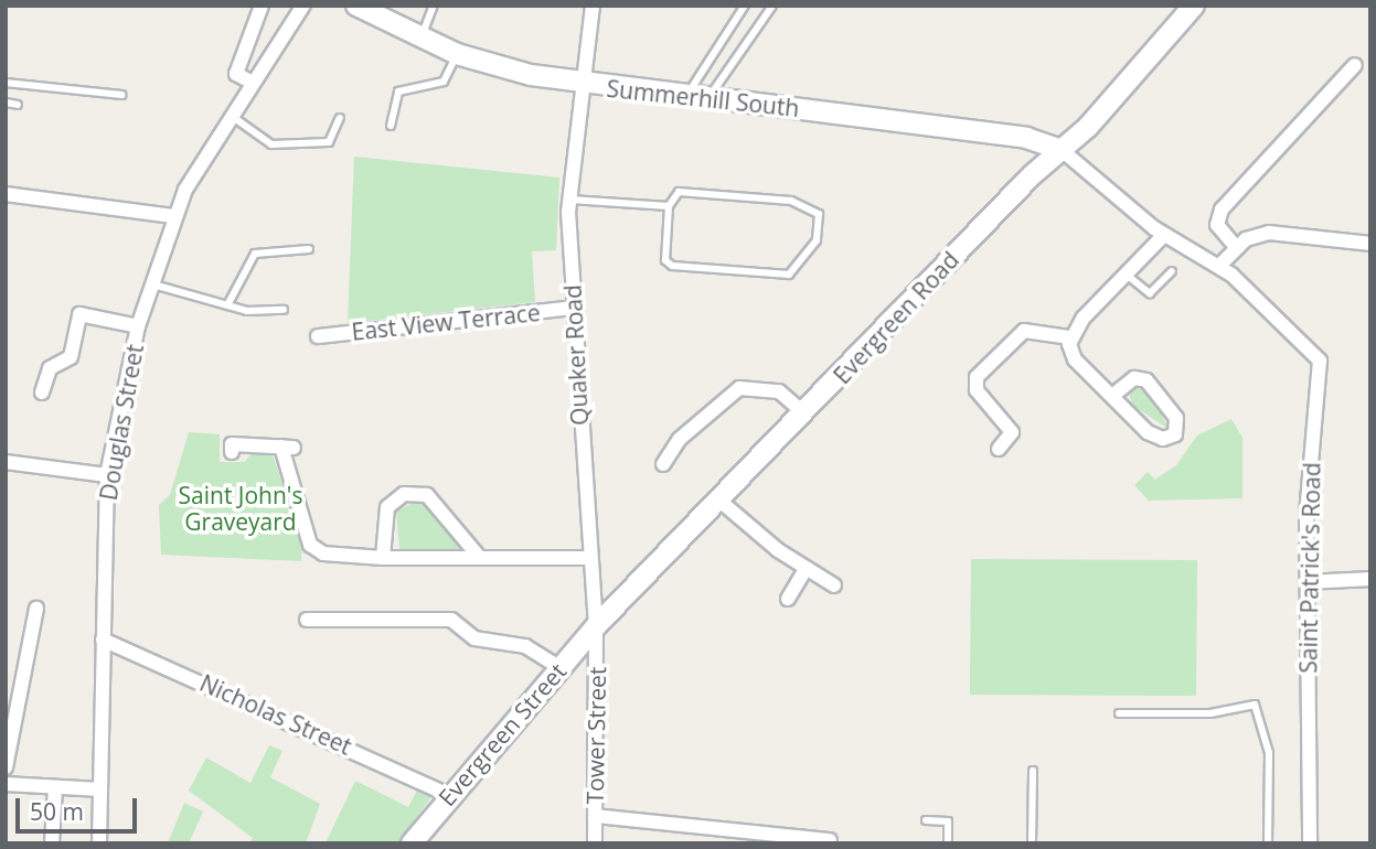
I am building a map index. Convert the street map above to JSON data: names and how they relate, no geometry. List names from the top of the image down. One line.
{"streets":{"main road":["Summerhill South","Evergreen Road","Evergreen Street"],"street":["East View Terrace","Quaker Road","Douglas Street","Saint Patrick's Road","Nicholas Street","Tower Street"]},"crossings":[["Summerhill South","Evergreen Road"],["Summerhill South","Quaker Road"],["Summerhill South","Saint Patrick's Road"],["Evergreen Road","Quaker Road"],["Evergreen Road","Saint Patrick's Road"],["Evergreen Road","Evergreen Street"],["Evergreen Road","Tower Street"],["East View Terrace","Quaker Road"],["Quaker Road","Evergreen Street"],["Quaker Road","Tower Street"],["Douglas Street","Nicholas Street"],["Nicholas Street","Evergreen Street"],["Evergreen Street","Tower Street"]],"parks":["Saint John's Graveyard"],"scale_bar":"50 m"}
